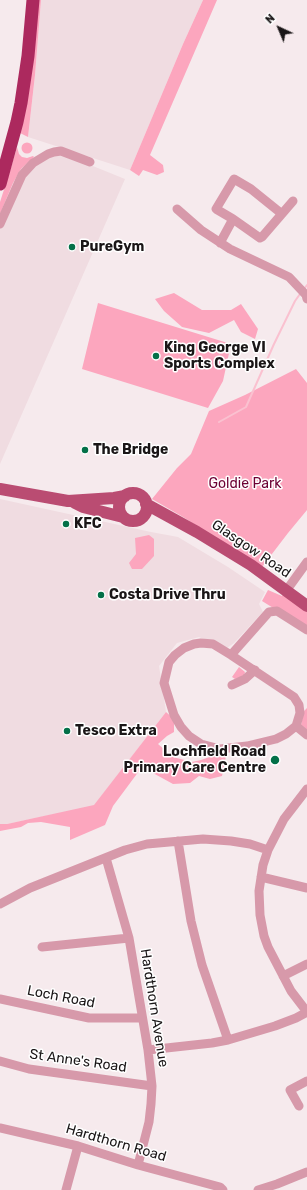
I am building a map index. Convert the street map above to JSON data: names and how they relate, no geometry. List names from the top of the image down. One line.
{"streets":{"main road":["Glasgow Road"],"street":["Loch Road","Hardthorn Avenue","St Anne's Road","Hardthorn Road"]},"crossings":[["Loch Road","Hardthorn Avenue"],["Hardthorn Avenue","St Anne's Road"],["Hardthorn Avenue","Hardthorn Road"]],"parks":["Goldie Park"],"places":["PureGym","King George VI Sports Complex","The Bridge","KFC","Costa Drive Thru","Tesco Extra","Lochfield Road Primary Care Centre"],"north":"top left"}
